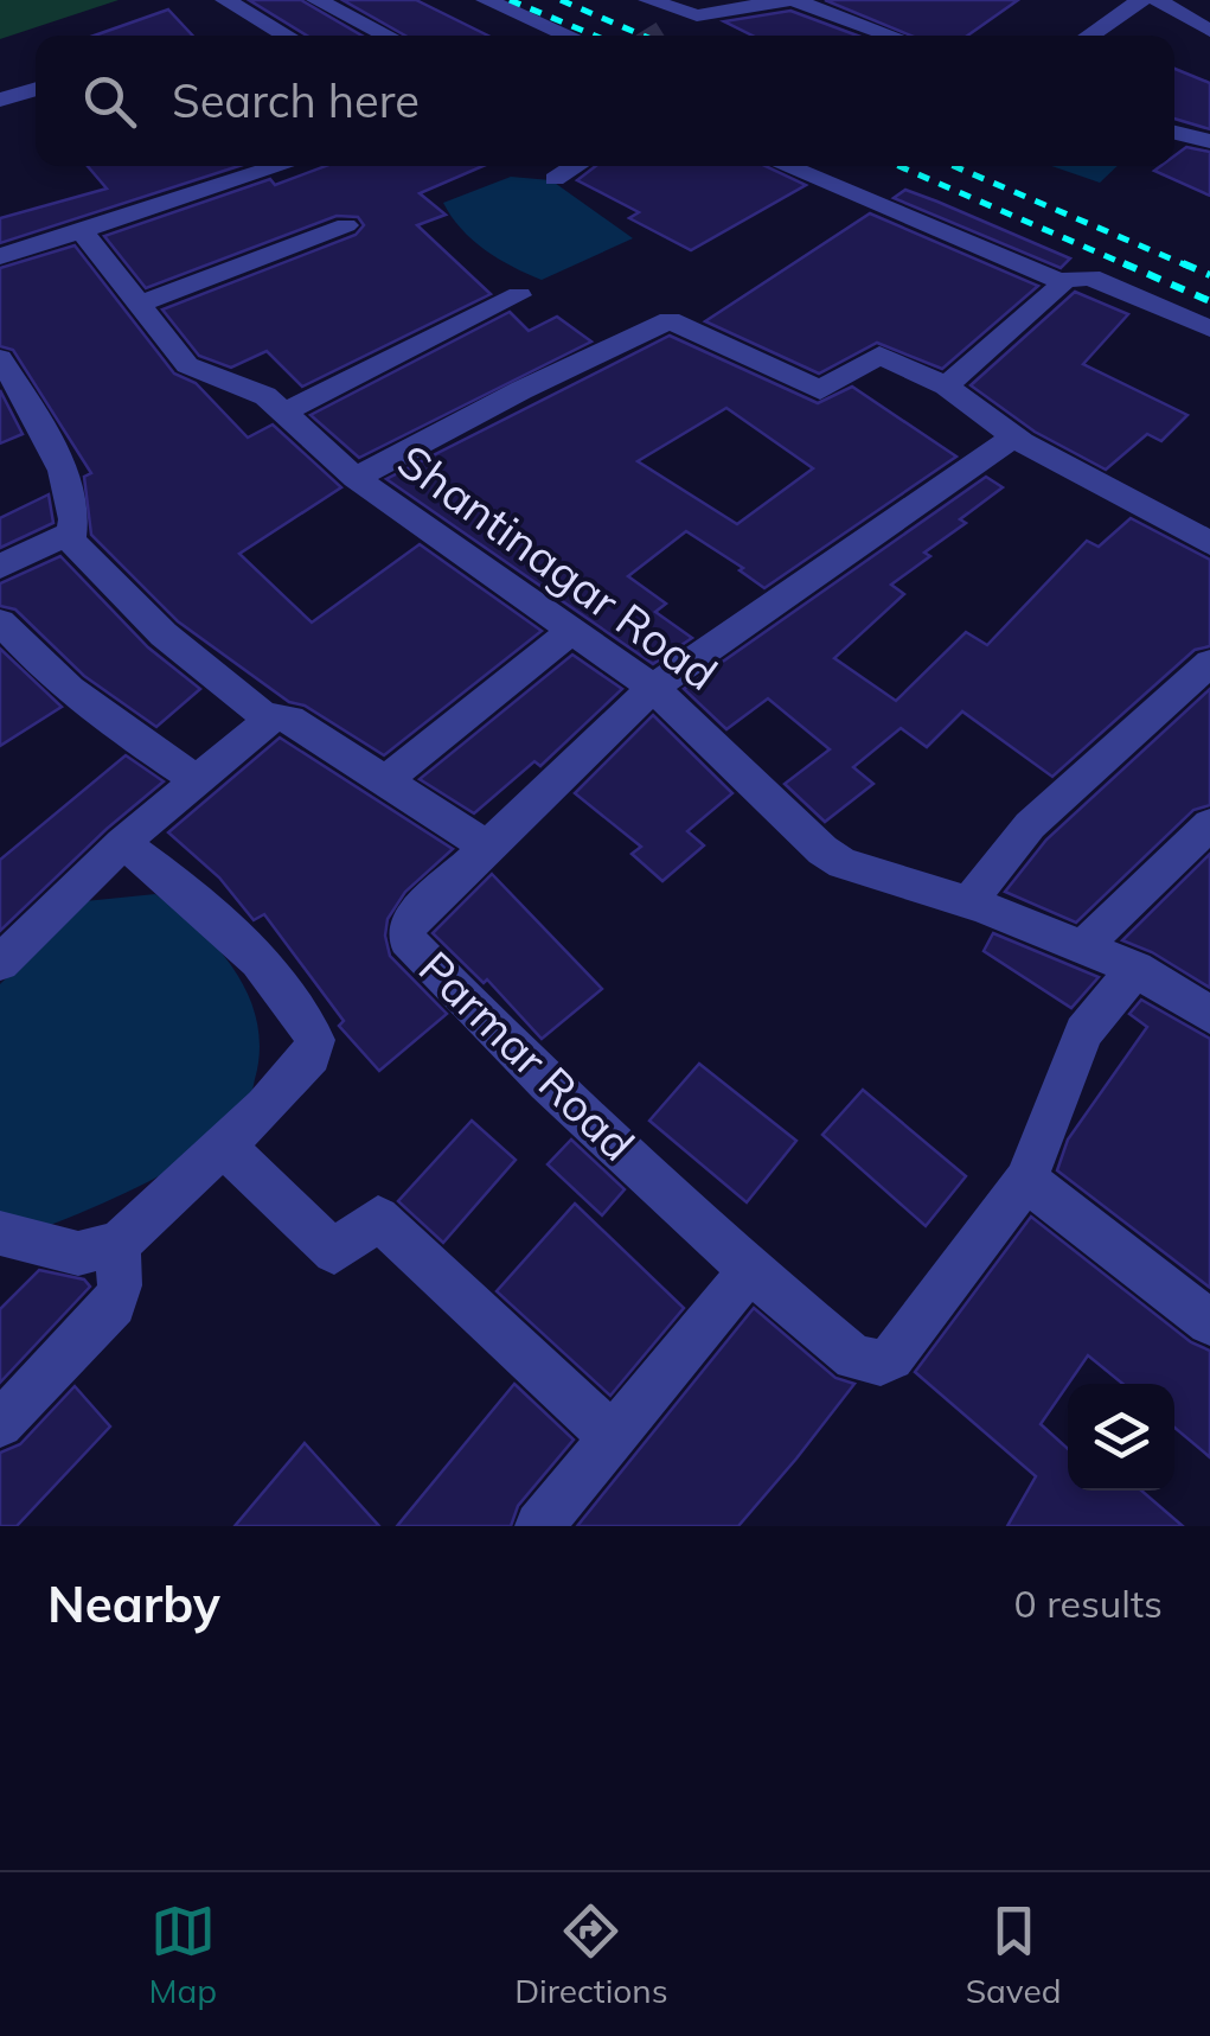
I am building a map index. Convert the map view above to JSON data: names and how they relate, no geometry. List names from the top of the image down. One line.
{"streets":{"street":["Shantinagar Road","Parmar Road"]},"crossings":[["Shantinagar Road","Parmar Road"]],"page":{"search":"Search here","heading":["Nearby","0 results"],"nav":["Map","Directions","Saved"]}}
